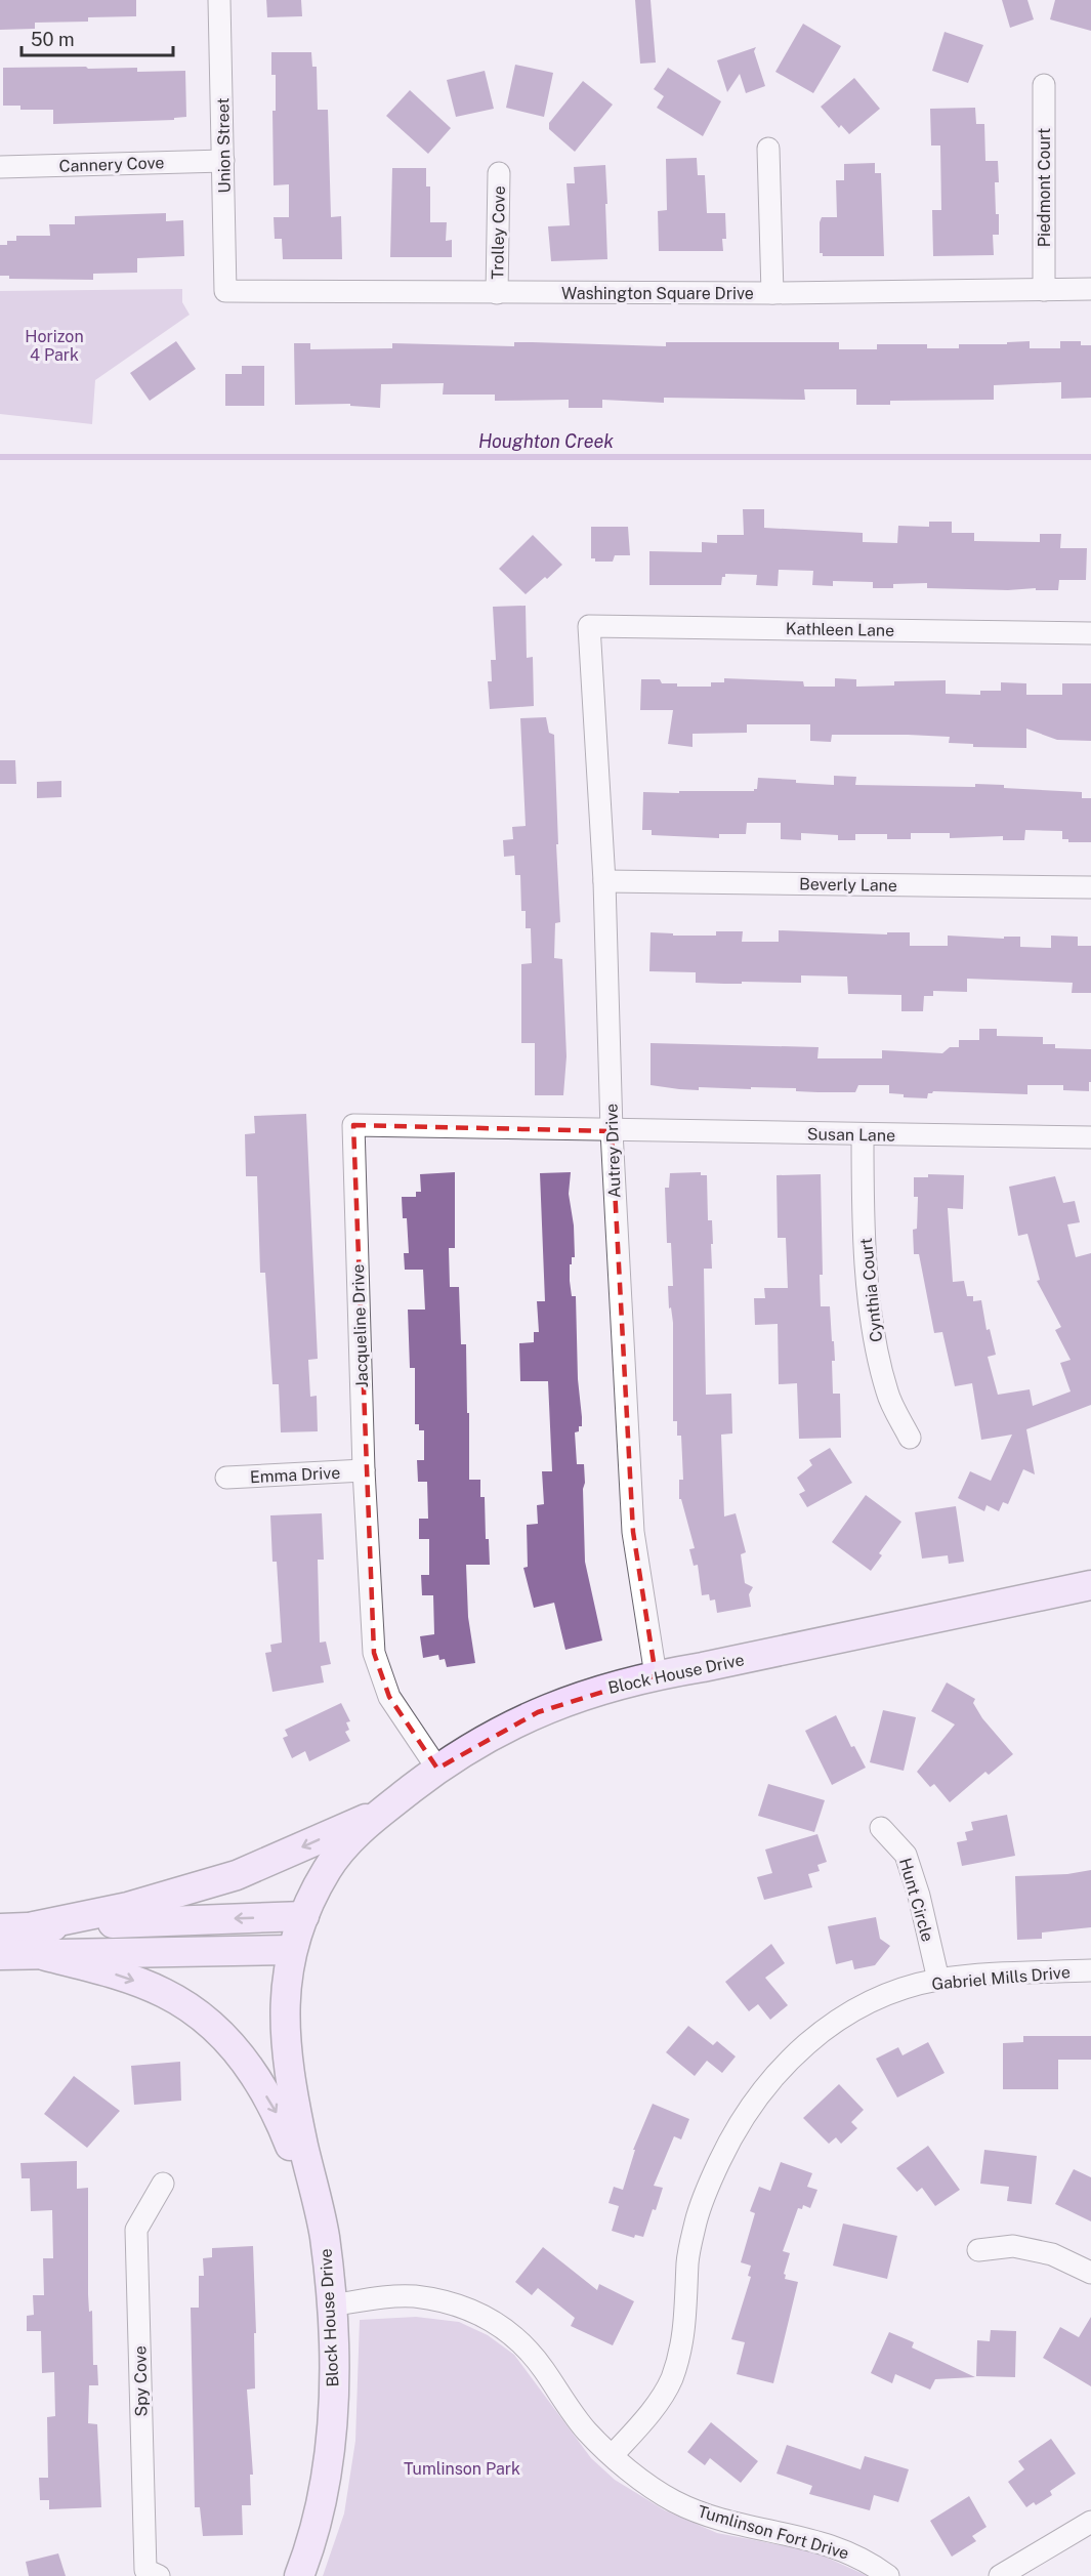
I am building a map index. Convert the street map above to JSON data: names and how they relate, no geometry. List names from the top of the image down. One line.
{"streets":{"street":["Union Street","Cannery Cove","Piedmont Court","Trolley Cove","Washington Square Drive","Kathleen Lane","Beverly Lane","Susan Lane","Autrey Drive","Cynthia Court","Jacqueline Drive","Emma Drive","Block House Drive","Hunt Circle","Gabriel Mills Drive","Spy Cove","Tumlinson Fort Drive"]},"crossings":[["Union Street","Cannery Cove"],["Union Street","Washington Square Drive"],["Piedmont Court","Washington Square Drive"],["Trolley Cove","Washington Square Drive"],["Kathleen Lane","Autrey Drive"],["Beverly Lane","Autrey Drive"],["Susan Lane","Autrey Drive"],["Susan Lane","Cynthia Court"],["Susan Lane","Jacqueline Drive"],["Autrey Drive","Jacqueline Drive"],["Autrey Drive","Block House Drive"],["Jacqueline Drive","Emma Drive"],["Jacqueline Drive","Block House Drive"],["Block House Drive","Tumlinson Fort Drive"],["Hunt Circle","Gabriel Mills Drive"],["Gabriel Mills Drive","Tumlinson Fort Drive"]],"water":["Houghton Creek"],"parks":["Horizon 4 Park","Tumlinson Park"],"scale_bar":"50 m"}
